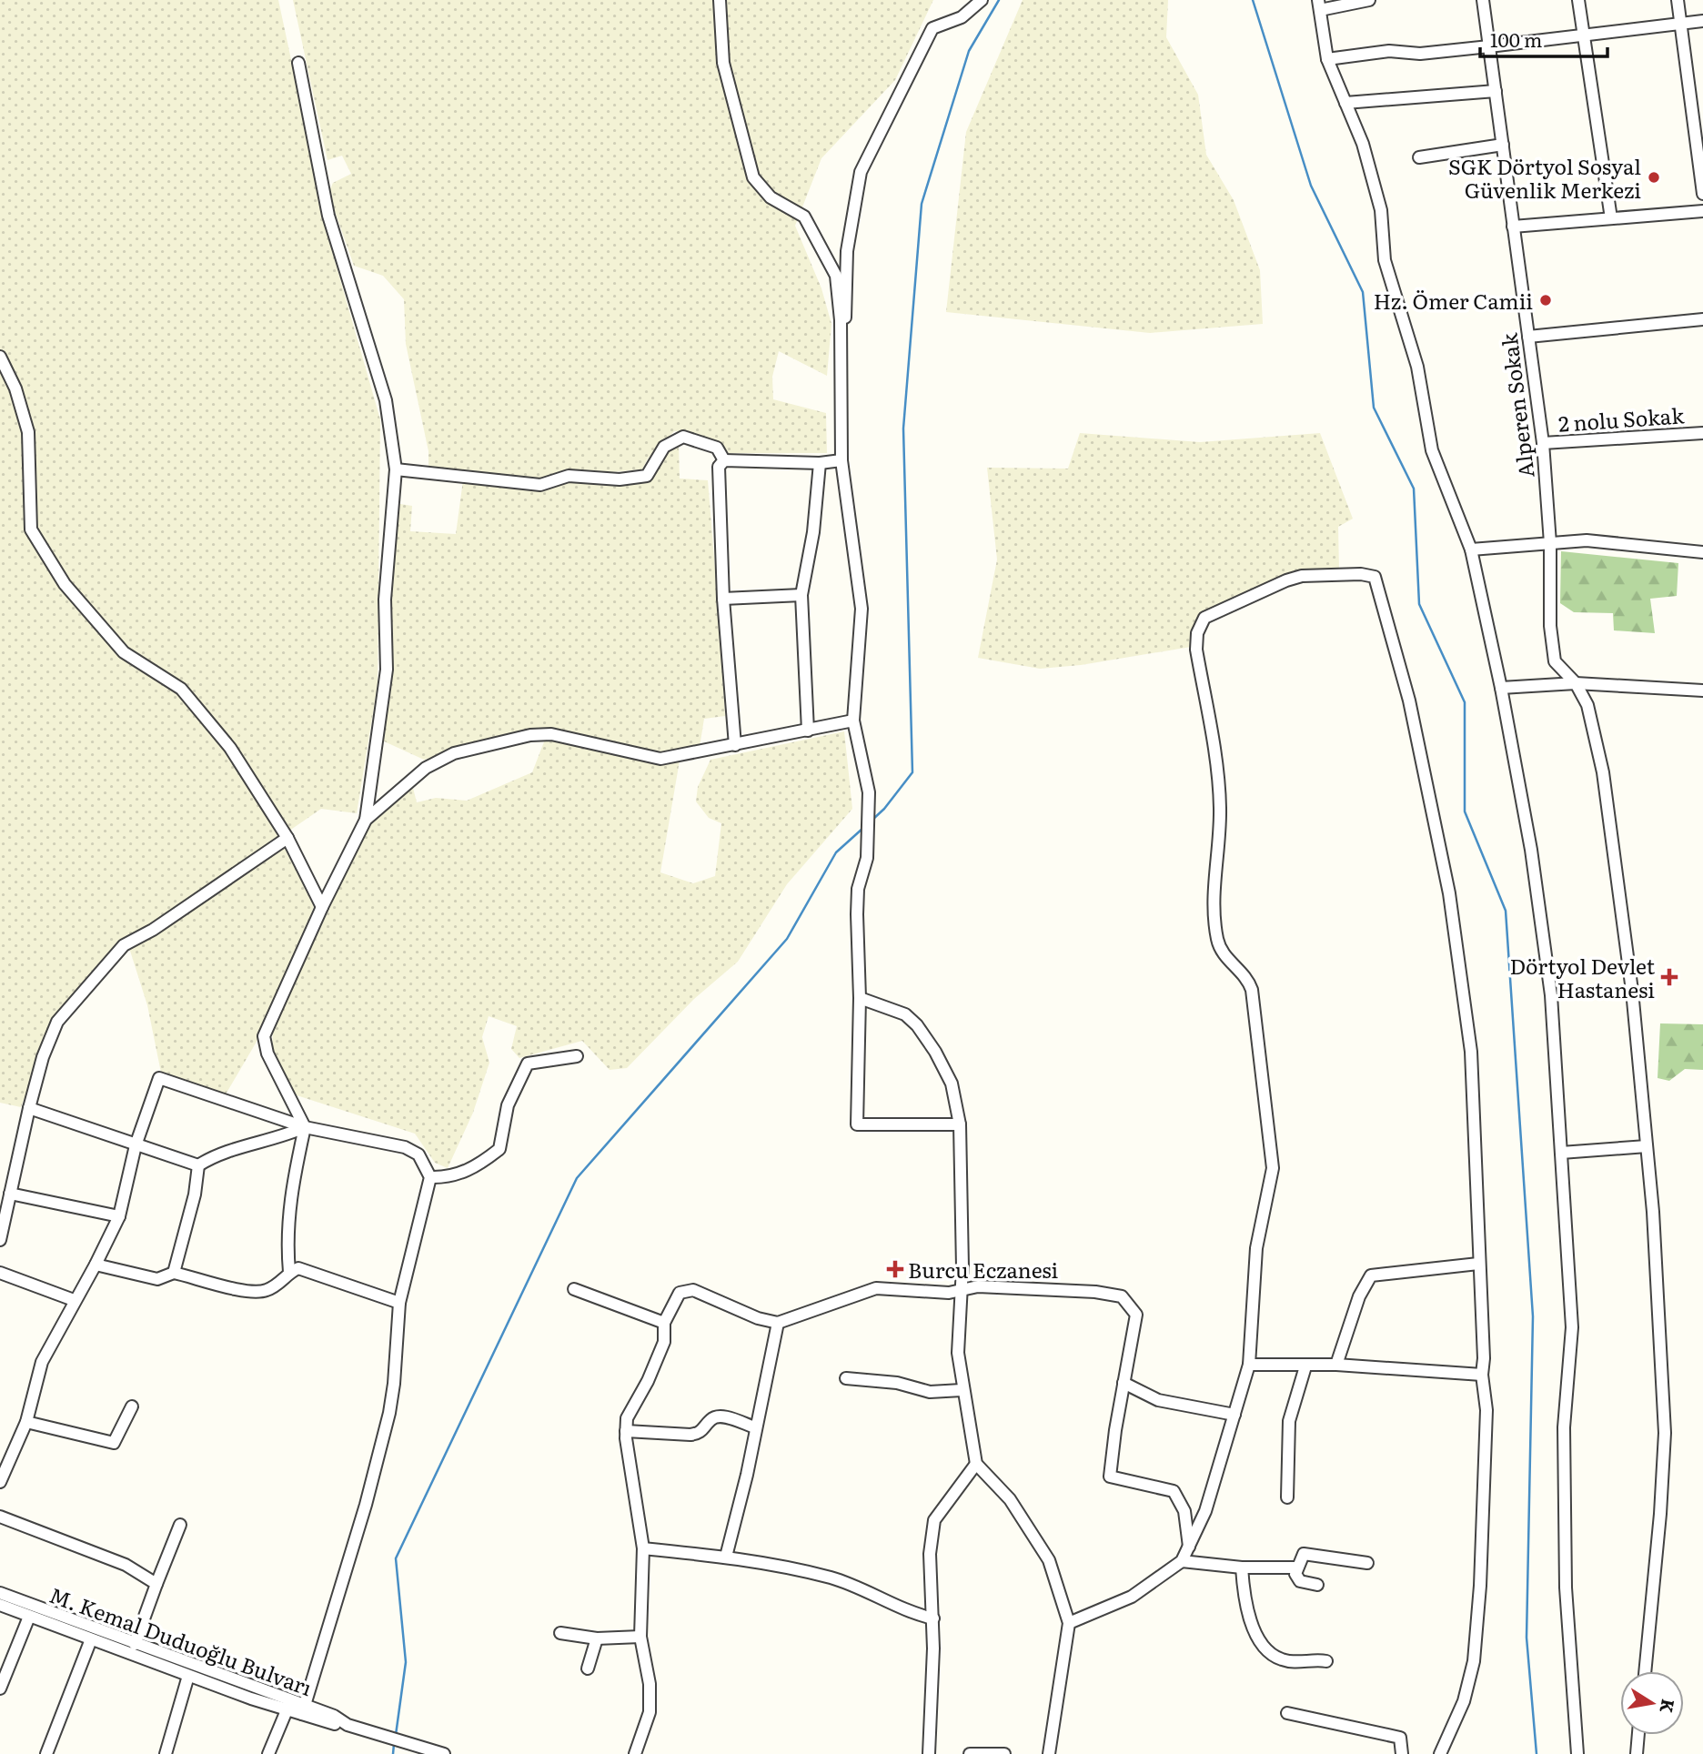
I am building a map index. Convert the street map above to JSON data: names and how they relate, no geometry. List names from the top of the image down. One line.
{"streets":{"street":["Alperen Sokak","2 nolu Sokak","M. Kemal Duduoğlu Bulvarı"]},"crossings":[["Alperen Sokak","2 nolu Sokak"]],"places":{"other":["SGK Dörtyol Sosyal Güvenlik Merkezi","Hz. Ömer Camii"],"health":["Dörtyol Devlet Hastanesi","Burcu Eczanesi"]},"scale_bar":"100 m","north":"right"}
